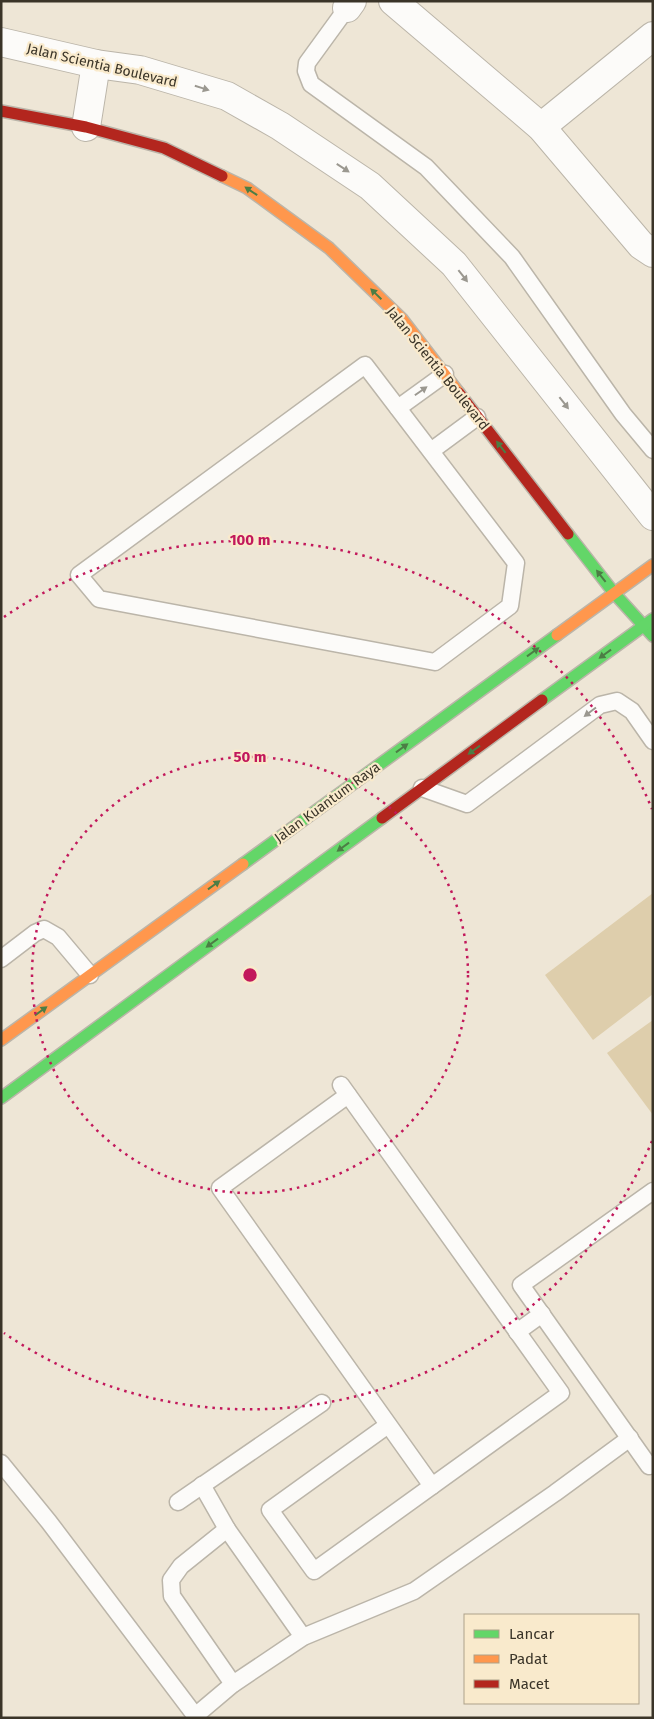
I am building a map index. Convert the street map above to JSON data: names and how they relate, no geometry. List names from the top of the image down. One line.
{"streets":{"street":["Jalan Scientia Boulevard","Jalan Kuantum Raya"]},"crossings":[["Jalan Scientia Boulevard","Jalan Kuantum Raya"]],"legend":["Lancar","Padat","Macet"],"rings":["100 m","50 m"]}
